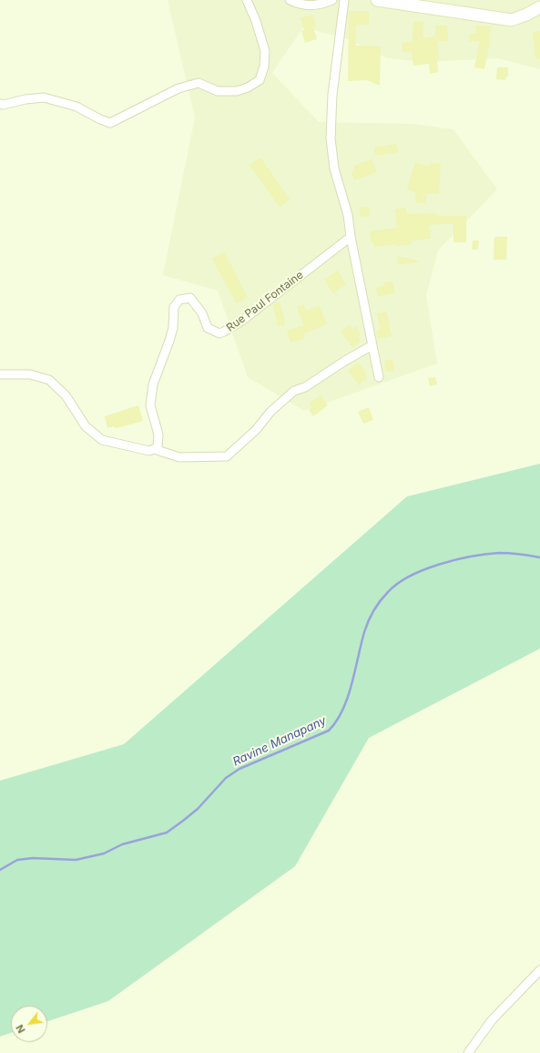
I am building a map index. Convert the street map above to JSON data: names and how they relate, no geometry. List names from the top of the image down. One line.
{"streets":{"street":["Rue Paul Fontaine"]},"water":["Ravine Manapany"],"north":"bottom left"}
